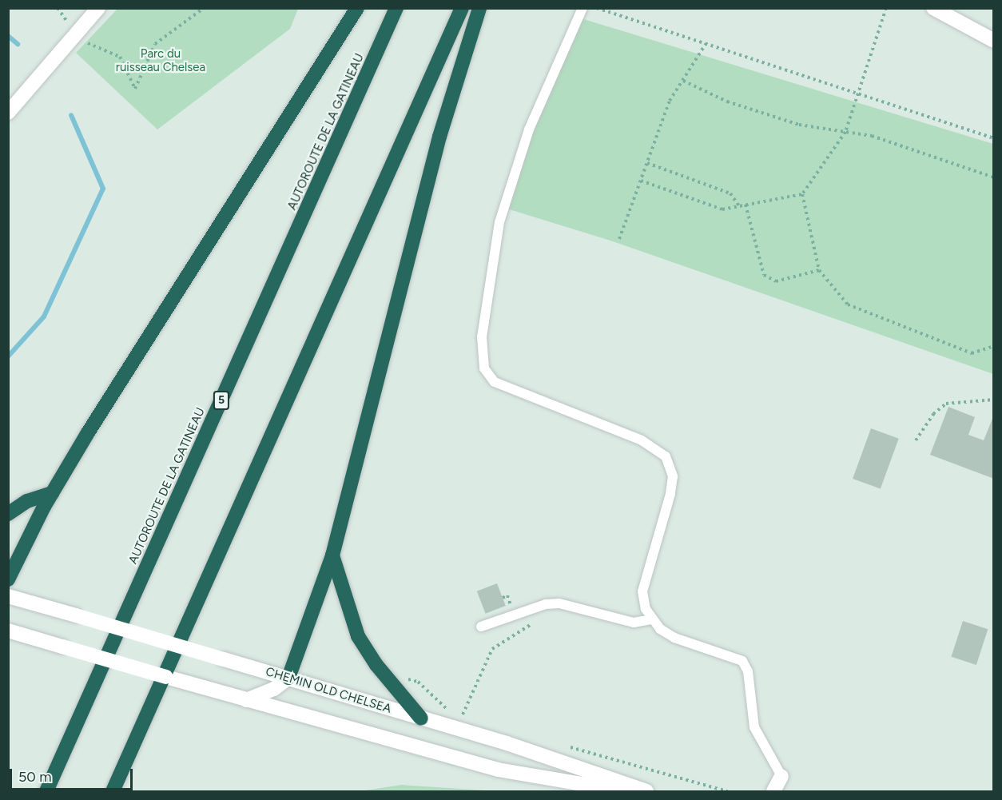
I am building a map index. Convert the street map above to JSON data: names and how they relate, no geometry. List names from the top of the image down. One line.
{"streets":{"highway":["AUTOROUTE DE LA GATINEAU","5"],"street":["CHEMIN OLD CHELSEA"]},"parks":["Parc du ruisseau Chelsea"],"scale_bar":"50 m"}
